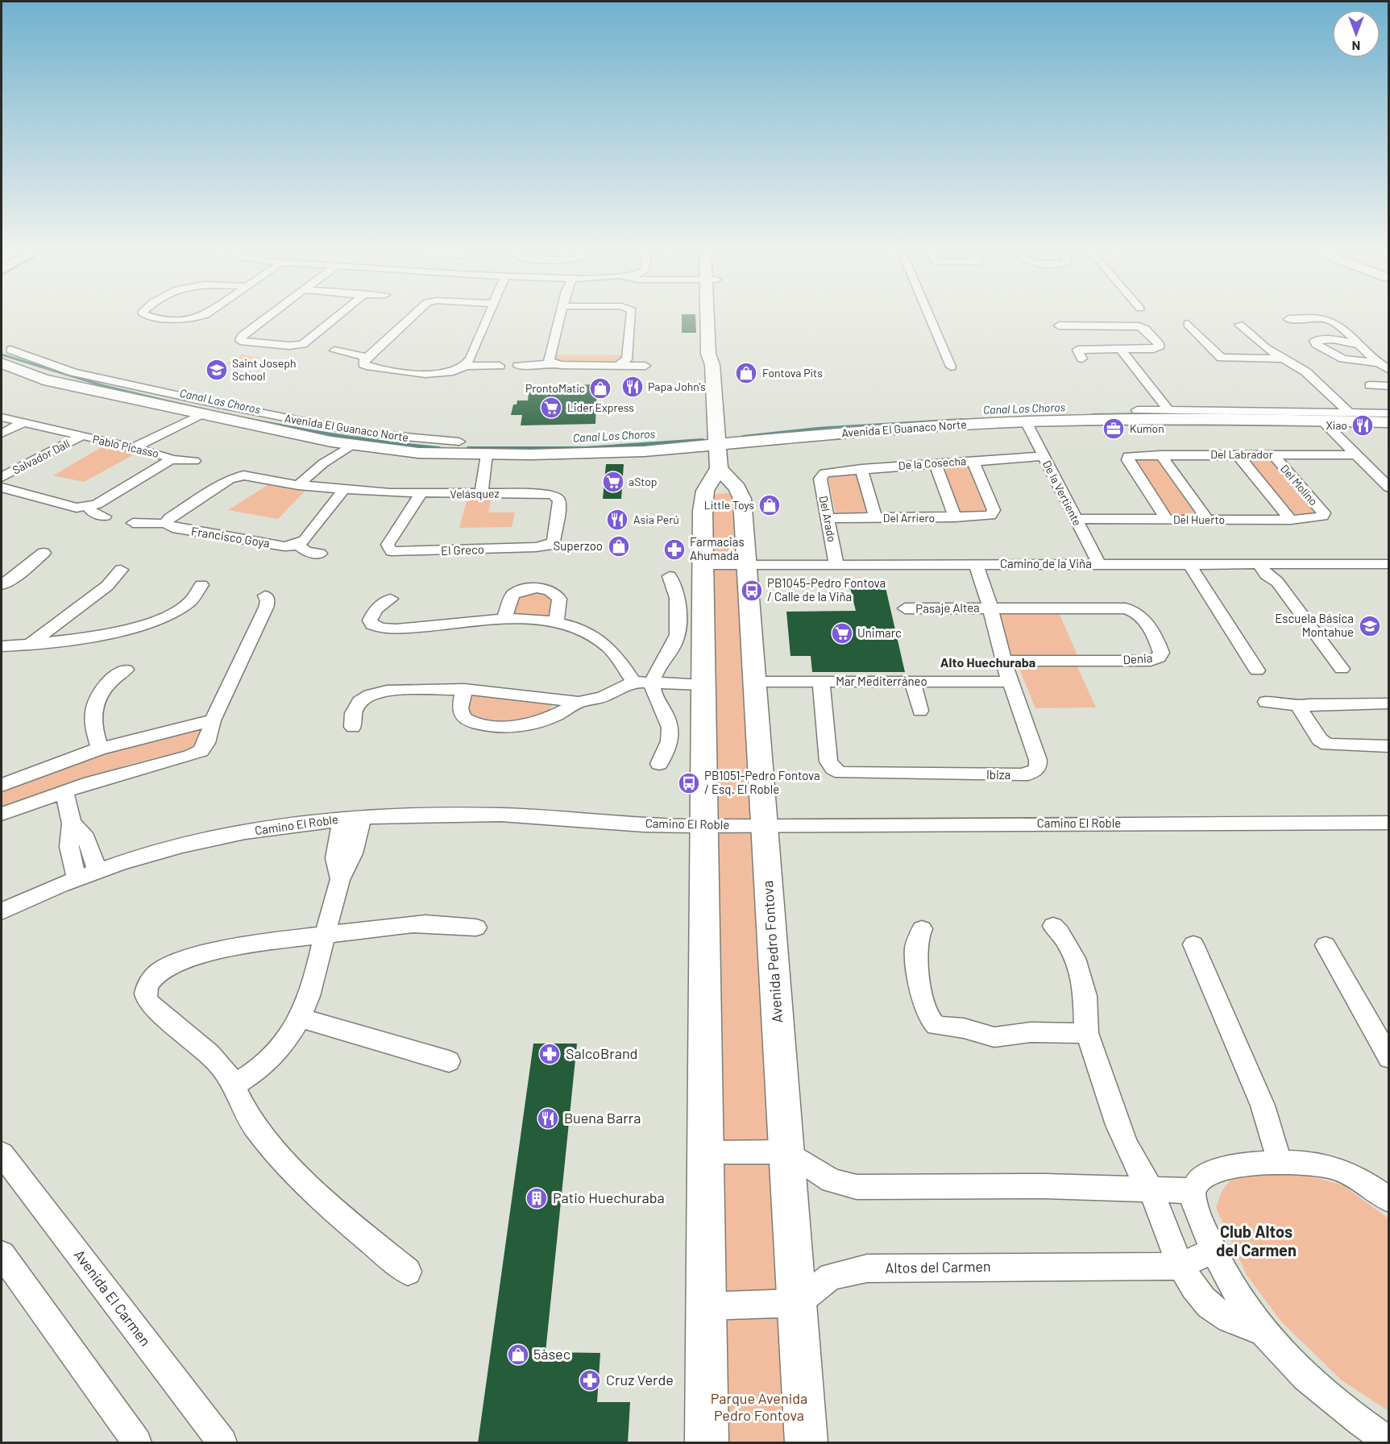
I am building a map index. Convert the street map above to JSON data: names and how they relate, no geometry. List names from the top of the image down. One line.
{"streets":{"street":["Avenida El Guanaco Norte","Pablo Picasso","Del Labrador","Salvador Dalí","De la Cosecha","Del Molino","De la Vertiente","Velásquez","Del Arriero","Del Arado","Del Huerto","Francisco Goya","El Greco","Camino de la Viña","Pasaje Altea","Denia","Mar Mediterráneo","Ibiza","Camino El Roble","Avenida Pedro Fontova","Altos del Carmen","Avenida El Carmen"]},"crossings":[["Avenida El Guanaco Norte","De la Vertiente"],["Pablo Picasso","Salvador Dalí"],["Del Labrador","Del Molino"],["Del Labrador","Del Huerto"],["De la Cosecha","De la Vertiente"],["De la Cosecha","Del Arriero"],["De la Cosecha","Del Arado"],["Del Molino","Del Huerto"],["De la Vertiente","Del Huerto"],["De la Vertiente","Camino de la Viña"],["Velásquez","Francisco Goya"],["Velásquez","El Greco"],["Del Arriero","Del Arado"],["Del Arado","Camino de la Viña"],["Camino de la Viña","Ibiza"],["Camino de la Viña","Avenida Pedro Fontova"],["Pasaje Altea","Denia"],["Pasaje Altea","Ibiza"],["Denia","Ibiza"],["Mar Mediterráneo","Ibiza"],["Mar Mediterráneo","Avenida Pedro Fontova"],["Camino El Roble","Avenida Pedro Fontova"],["Avenida Pedro Fontova","Altos del Carmen"]],"districts":["Alto Huechuraba","Club Altos del Carmen"],"water":["Canal Los Choros"],"parks":["Parque Avenida Pedro Fontova"],"places":{"school or university":["Saint Joseph School","Escuela Básica Montahue"],"shop":["Fontova Pits","ProntoMatic","Little Toys","Superzoo","5àsec"],"restaurant":["Papa John's","Xiao","Asia Perú","Buena Barra"],"supermarket":["Lider Express","aStop","Unimarc"],"office":["Kumon"],"pharmacy":["Farmacias Ahumada","SalcoBrand","Cruz Verde"],"bus stop":["PB1045-Pedro Fontova / Calle de la Viña","PB1051-Pedro Fontova / Esq. El Roble"],"building":["Patio Huechuraba"]},"north":"bottom"}
